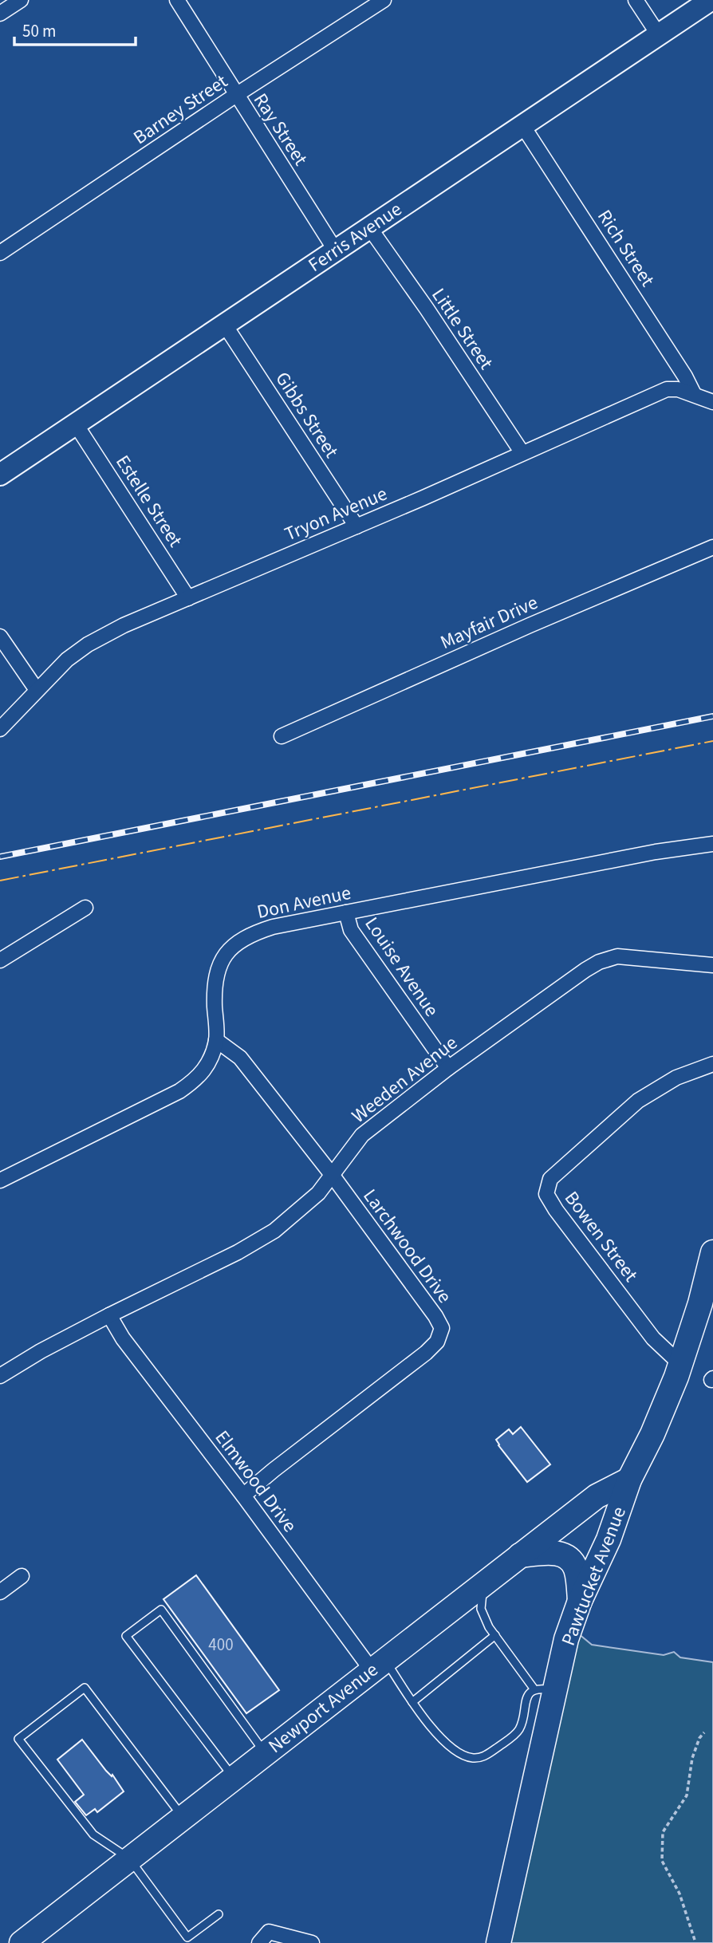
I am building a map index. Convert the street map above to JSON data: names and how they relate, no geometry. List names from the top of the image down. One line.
{"streets":{"main road":["Pawtucket Avenue","Newport Avenue"],"street":["Barney Street","Ray Street","Ferris Avenue","Rich Street","Little Street","Gibbs Street","Estelle Street","Tryon Avenue","Mayfair Drive","Don Avenue","Louise Avenue","Weeden Avenue","Bowen Street","Larchwood Drive","Elmwood Drive"]},"crossings":[["Barney Street","Ray Street"],["Ray Street","Ferris Avenue"],["Ferris Avenue","Rich Street"],["Ferris Avenue","Little Street"],["Ferris Avenue","Gibbs Street"],["Ferris Avenue","Estelle Street"],["Rich Street","Tryon Avenue"],["Little Street","Tryon Avenue"],["Gibbs Street","Tryon Avenue"],["Estelle Street","Tryon Avenue"],["Don Avenue","Louise Avenue"],["Don Avenue","Larchwood Drive"],["Louise Avenue","Weeden Avenue"],["Weeden Avenue","Larchwood Drive"],["Weeden Avenue","Elmwood Drive"],["Bowen Street","Pawtucket Avenue"],["Larchwood Drive","Elmwood Drive"],["Elmwood Drive","Newport Avenue"],["Pawtucket Avenue","Newport Avenue"]],"house_numbers":["400"],"scale_bar":"50 m"}
